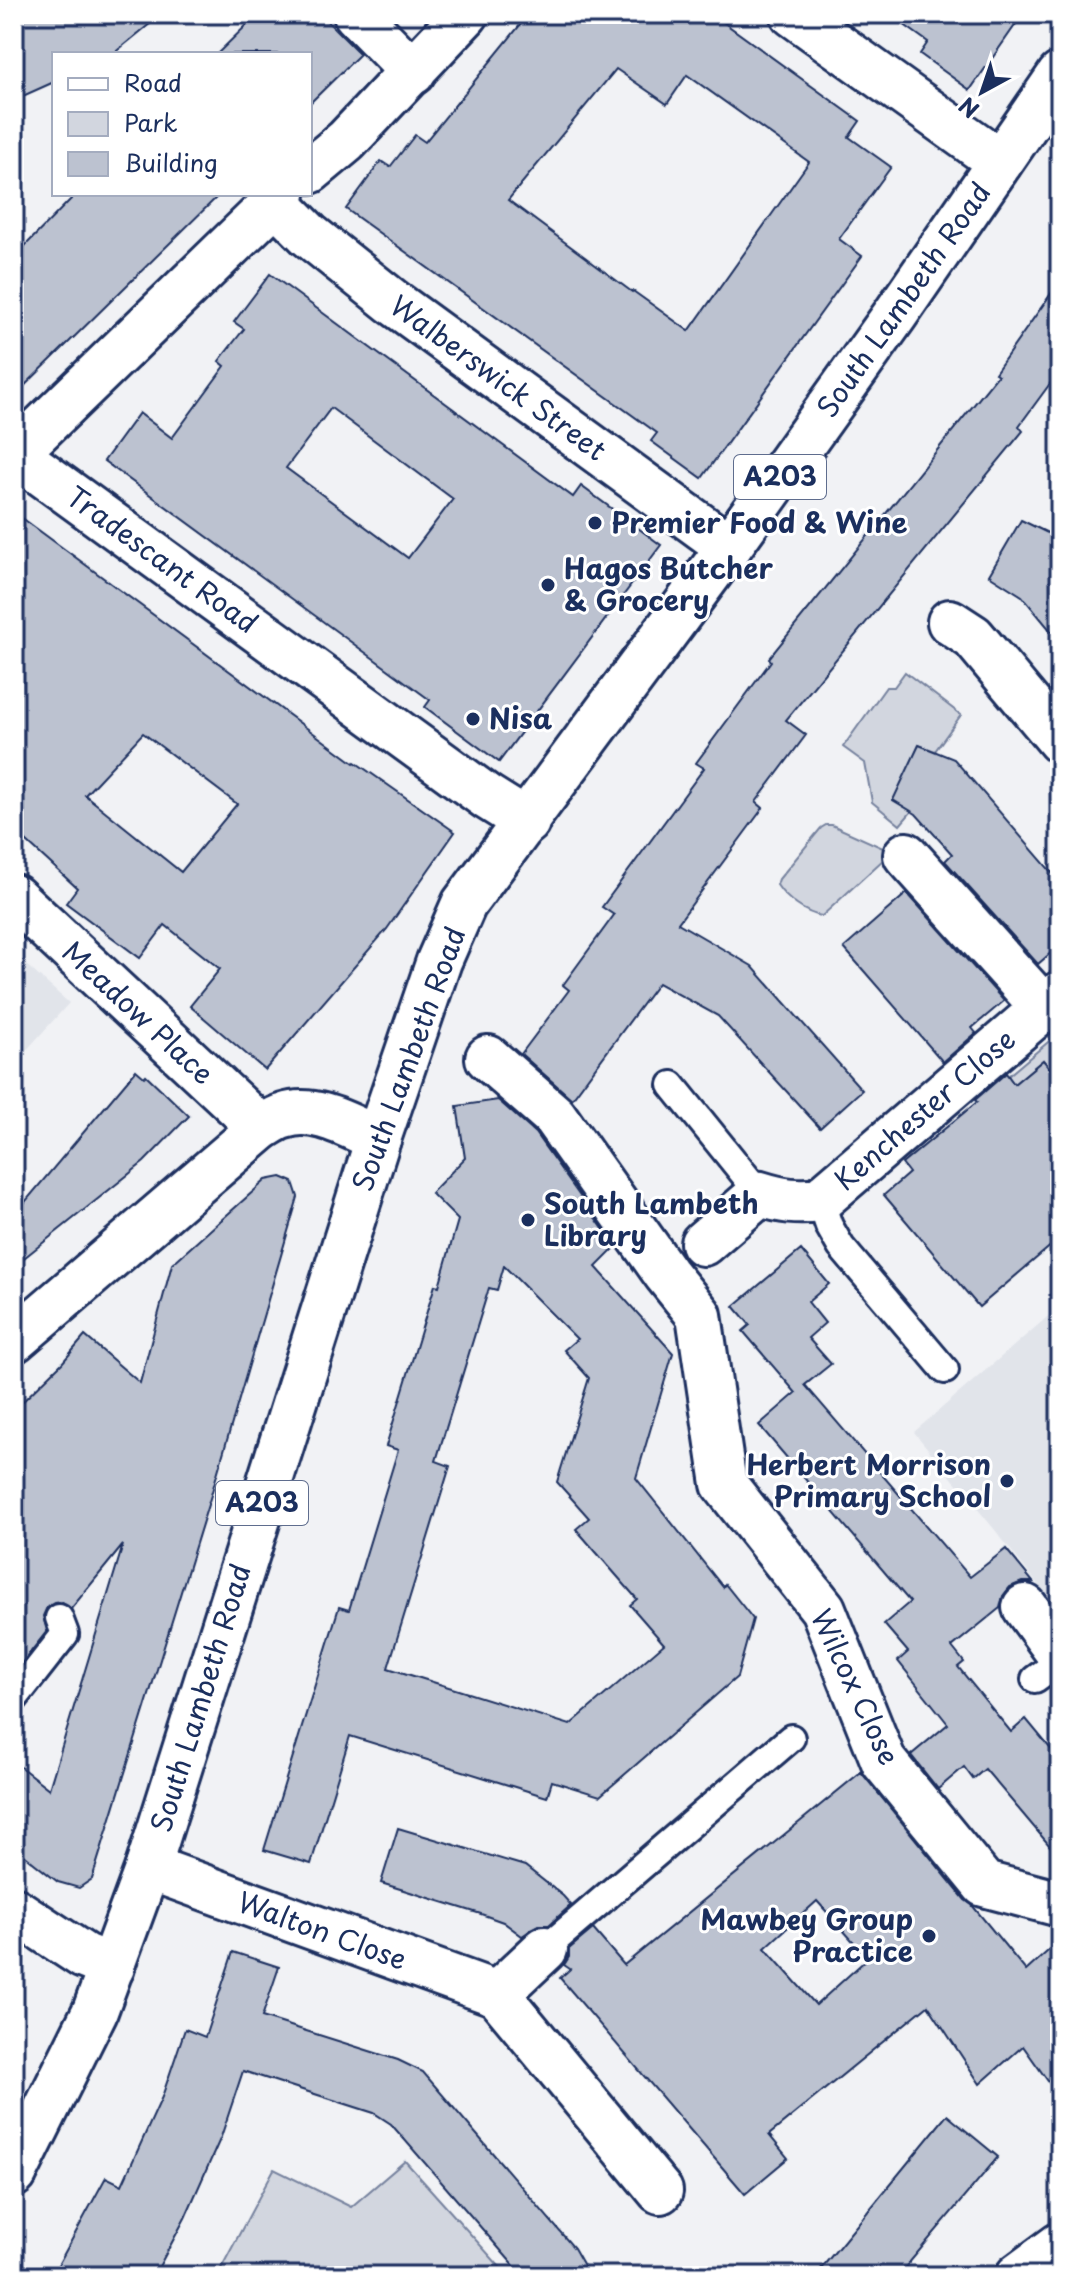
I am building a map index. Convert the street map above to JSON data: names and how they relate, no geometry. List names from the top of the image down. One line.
{"streets":{"main road":["South Lambeth Road","Walberswick Street","A203","Tradescant Road","Meadow Place","Kenchester Close","Wilcox Close","Walton Close"]},"crossings":[["South Lambeth Road","Walberswick Street"],["South Lambeth Road","Tradescant Road"],["South Lambeth Road","Walton Close"],["Walberswick Street","Tradescant Road"]],"places":["Premier Food & Wine","Hagos Butcher & Grocery","Nisa","South Lambeth Library","Herbert Morrison Primary School","Mawbey Group Practice"],"legend":["Road","Park","Building"],"north":"bottom left"}
